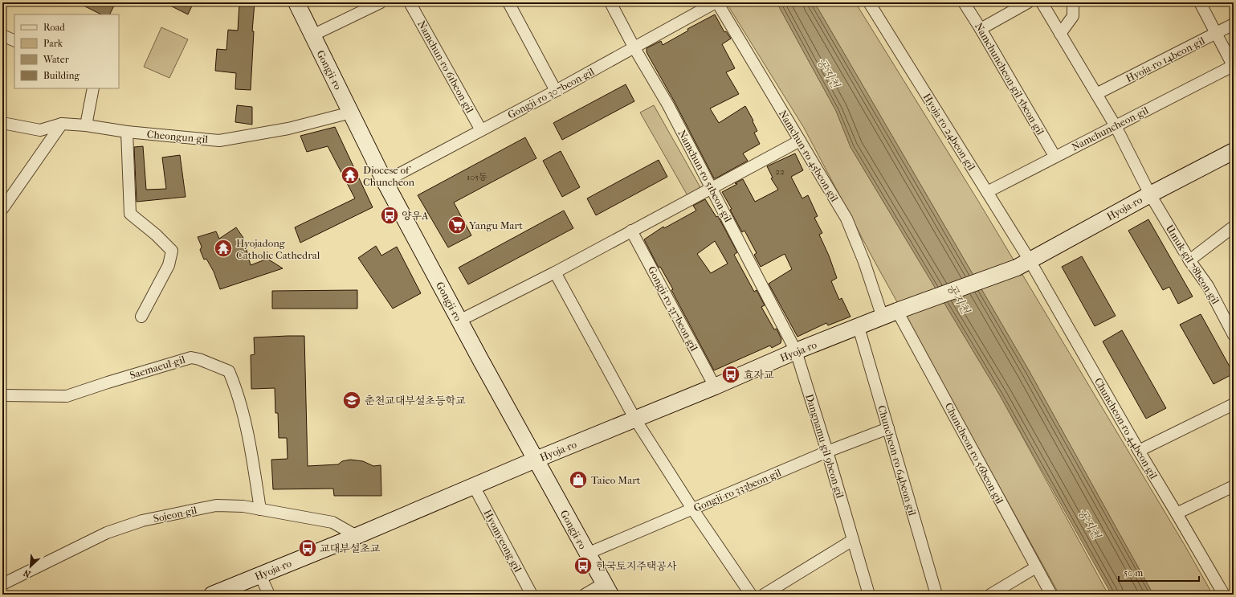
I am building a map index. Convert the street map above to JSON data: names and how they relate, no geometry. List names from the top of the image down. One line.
{"streets":{"street":["Hyoja-ro 14beon-gil","Namchun-ro 61beon-gil","Gongji-ro","Namchuncheon-gil 5beon-gil","Gongji-ro 307beon-gil","Namchuncheon-gil","Hyoja-ro 24beon-gil","Cheongun-gil","Namchun-ro 45beon-gil","Namchun-ro 51beon-gil","Hyoja-ro","Umuk-gil 78beon-gil","Gongji-ro 317beon-gil","Saemaeul-gil","Chuncheon-ro 44beon-gil","Dangnamu-gil 9beon-gil","Chuncheon-ro 56beon-gil","Chuncheon-ro 64beon-gil","Gongji-ro 333beon-gil","Sojeon-gil","Hyomyeong-gil"]},"crossings":[["Hyoja-ro 14beon-gil","Namchuncheon-gil"],["Namchun-ro 61beon-gil","Gongji-ro 307beon-gil"],["Gongji-ro","Gongji-ro 307beon-gil"],["Gongji-ro","Cheongun-gil"],["Gongji-ro","Hyoja-ro"],["Gongji-ro","Gongji-ro 333beon-gil"],["Namchuncheon-gil 5beon-gil","Namchuncheon-gil"],["Gongji-ro 307beon-gil","Namchun-ro 45beon-gil"],["Gongji-ro 307beon-gil","Namchun-ro 51beon-gil"],["Namchuncheon-gil","Hyoja-ro 24beon-gil"],["Hyoja-ro 24beon-gil","Hyoja-ro"],["Hyoja-ro 24beon-gil","Chuncheon-ro 44beon-gil"],["Namchun-ro 45beon-gil","Hyoja-ro"],["Namchun-ro 45beon-gil","Chuncheon-ro 56beon-gil"],["Namchun-ro 51beon-gil","Hyoja-ro"],["Namchun-ro 51beon-gil","Dangnamu-gil 9beon-gil"],["Hyoja-ro","Umuk-gil 78beon-gil"],["Hyoja-ro","Gongji-ro 317beon-gil"],["Hyoja-ro","Chuncheon-ro 44beon-gil"],["Hyoja-ro","Dangnamu-gil 9beon-gil"],["Hyoja-ro","Chuncheon-ro 56beon-gil"],["Hyoja-ro","Chuncheon-ro 64beon-gil"],["Hyoja-ro","Sojeon-gil"],["Hyoja-ro","Hyomyeong-gil"],["Saemaeul-gil","Sojeon-gil"],["Dangnamu-gil 9beon-gil","Gongji-ro 333beon-gil"],["Chuncheon-ro 64beon-gil","Gongji-ro 333beon-gil"]],"water":["공지천"],"places":{"temple":["Diocese of Chuncheon","Hyojadong Catholic Cathedral"],"bus stop":["양우A","효자교","교대부설초교","한국토지주택공사"],"supermarket":["Yangu Mart"],"school or university":["춘천교대부설초등학교"],"shop":["Taieo Mart"]},"house_numbers":["22","105동"],"legend":["Road","Park","Water","Building"],"scale_bar":"50 m","north":"bottom left"}
